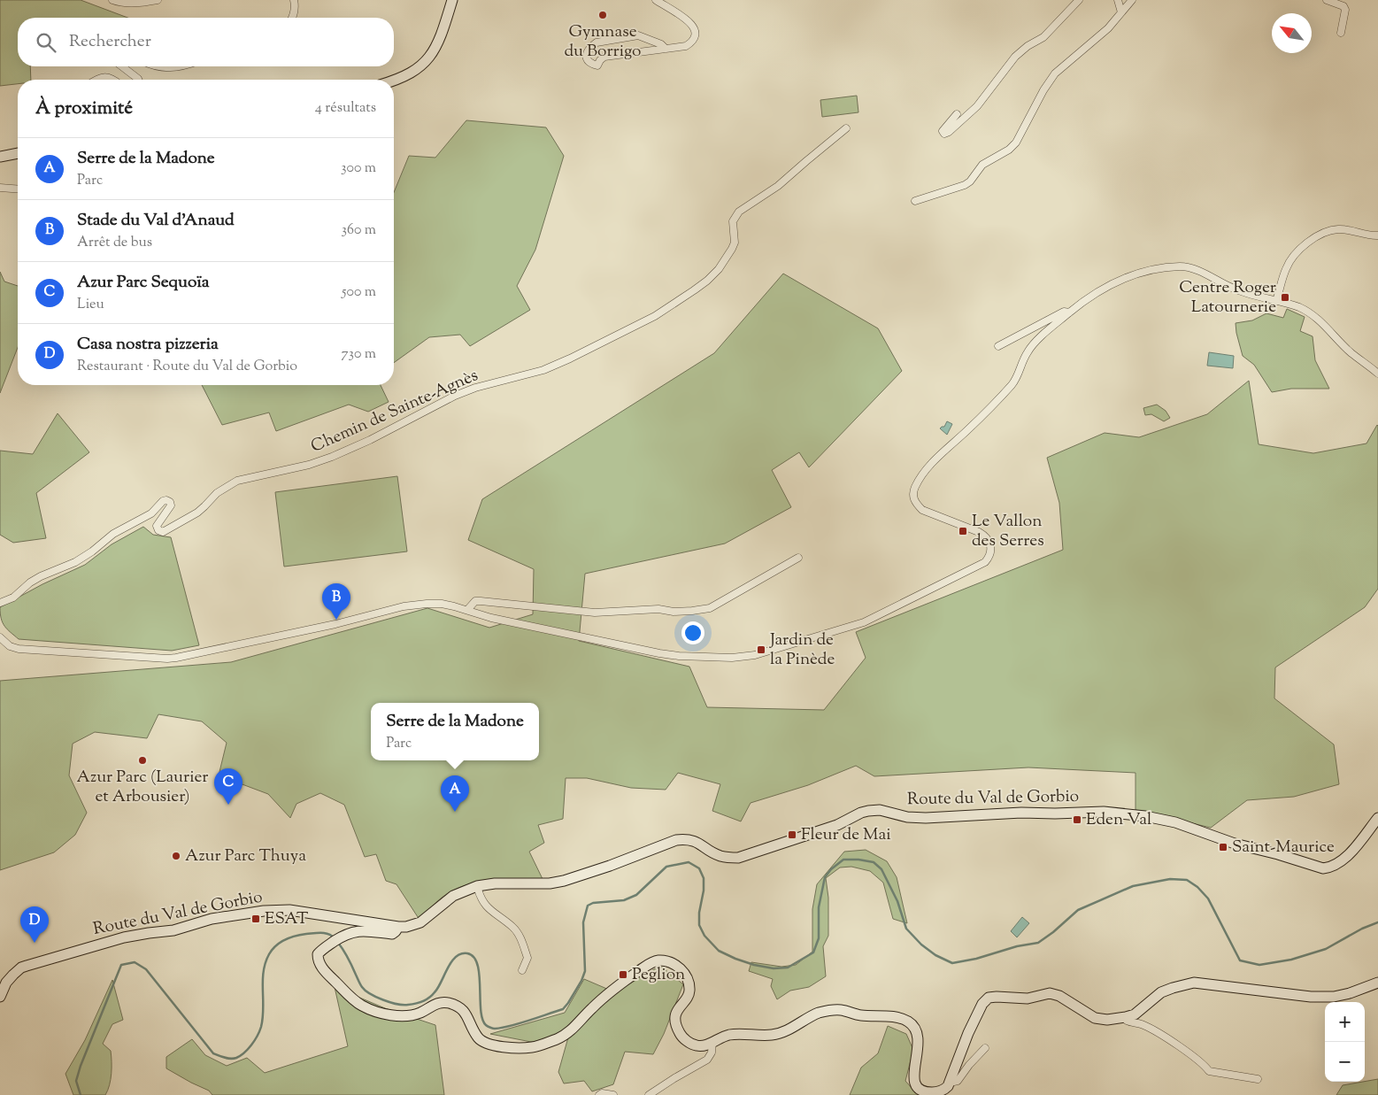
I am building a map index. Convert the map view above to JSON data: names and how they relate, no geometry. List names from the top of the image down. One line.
{"streets":{"street":["Chemin de Sainte-Agnès","Route du Val de Gorbio"]},"places":{"other":["Gymnase du Borrigo","Azur Parc (Laurier et Arbousier)","Azur Parc Thuya"],"transit":["Centre Roger Latournerie","Le Vallon des Serres","Jardin de la Pinède","Eden Val","Fleur de Mai","Saint-Maurice","ESAT","Peglion"]},"north":"top left","page":{"search":"Rechercher","heading":["À proximité","4 résultats"],"list":[{"mark":"A","name":"Serre de la Madone","note":"Parc","value":"300 m"},{"mark":"B","name":"Stade du Val d'Anaud","note":"Arrêt de bus","value":"360 m"},{"mark":"C","name":"Azur Parc Sequoïa","note":"Lieu","value":"500 m"},{"mark":"D","name":"Casa nostra pizzeria","note":"Restaurant · Route du Val de Gorbio","value":"730 m"}],"pins":["B","C","A","D"],"popup":["Serre de la Madone","Parc"],"map_buttons":["+","−"]}}
